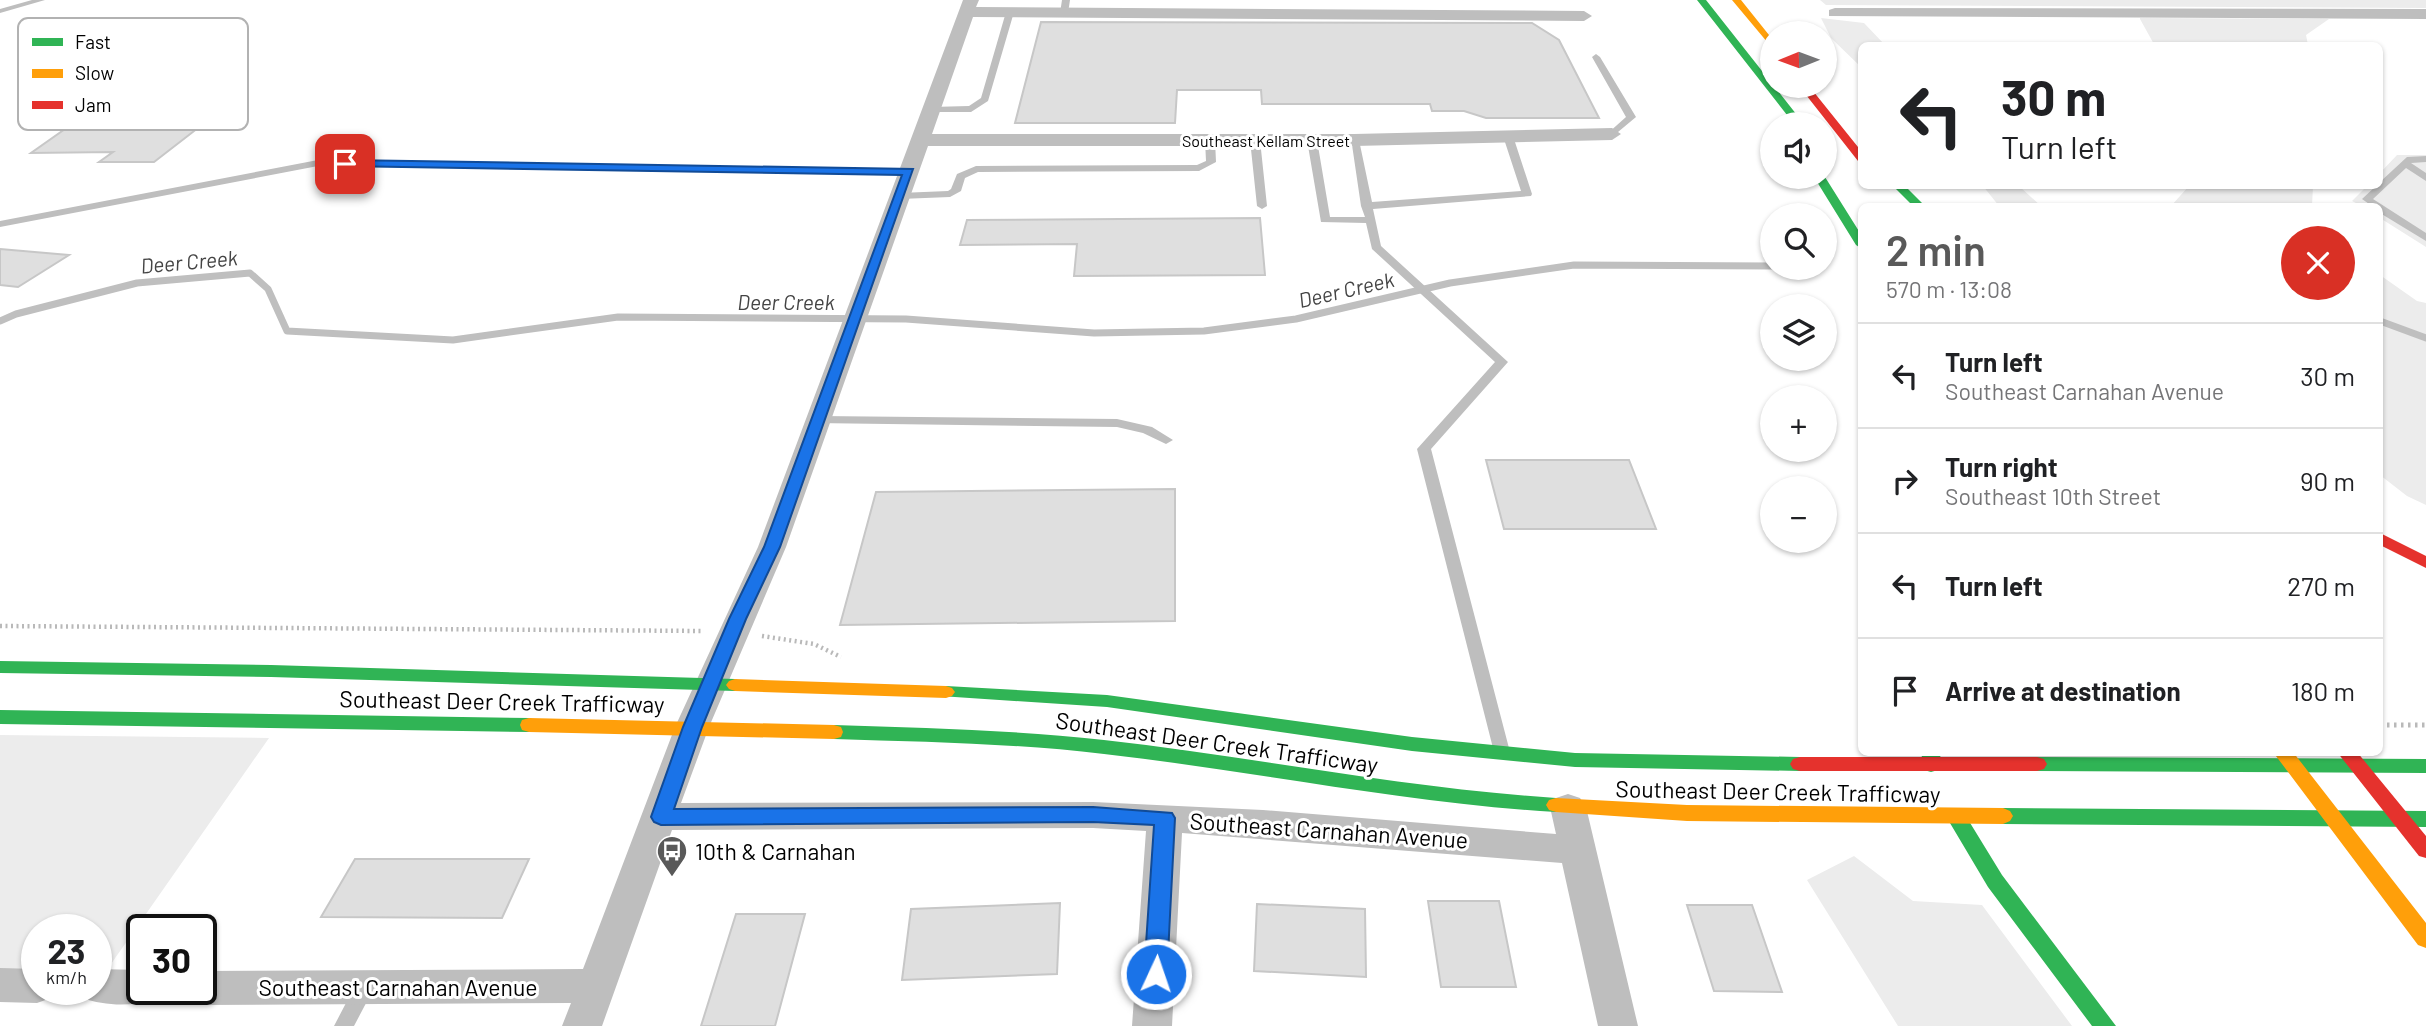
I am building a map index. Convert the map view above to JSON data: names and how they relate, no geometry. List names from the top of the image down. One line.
{"streets":{"main road":["Southeast Deer Creek Trafficway"],"street":["Southeast Kellam Street","Southeast Carnahan Avenue"]},"water":["Deer Creek"],"places":{"bus stop":["10th & Carnahan"]},"legend":["Fast","Slow","Jam"],"north":"left","page":{"map_buttons":["+","−"],"turn":["30 m","Turn left"],"heading":["2 min","570 m · 13:08"],"list":[{"name":"Turn left","note":"Southeast Carnahan Avenue","value":"30 m"},{"name":"Turn right","note":"Southeast 10th Street","value":"90 m"},{"name":"Turn left","value":"270 m"},{"name":"Arrive at destination","value":"180 m"}],"speed":"23 km/h","limit":"30"}}
